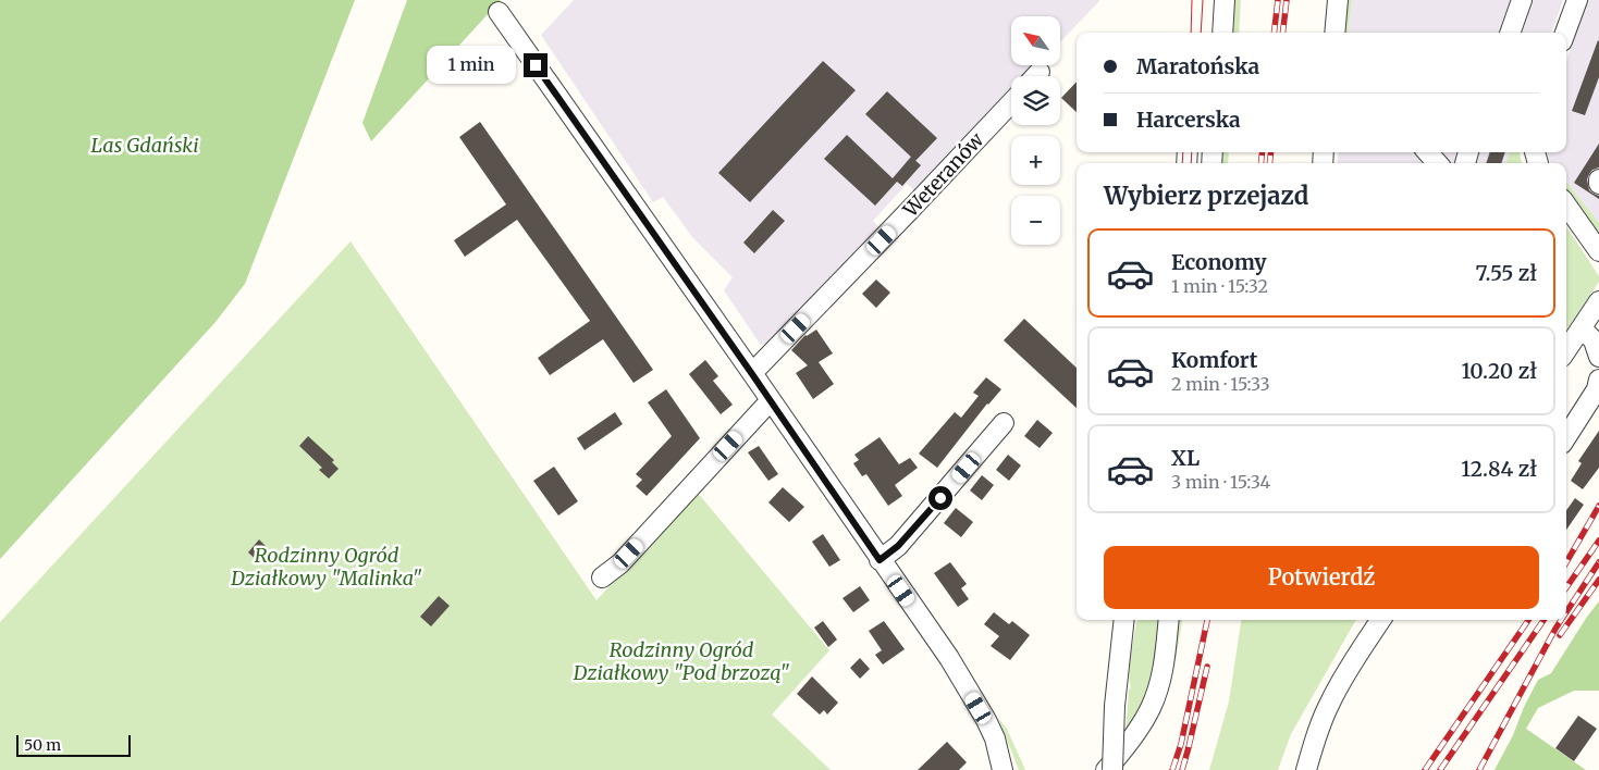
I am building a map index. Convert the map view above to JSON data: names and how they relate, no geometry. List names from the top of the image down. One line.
{"streets":{"street":["Weteranów"]},"parks":["Las Gdański","Rodzinny Ogród Działkowy \"Malinka\"","Rodzinny Ogród Działkowy \"Pod brzozą\""],"scale_bar":"50 m","north":"top left","page":{"map_buttons":["+","−"],"banner":["Maratońska","Harcerska"],"bubble":"1 min","heading":"Wybierz przejazd","list":[{"name":"Economy","note":"1 min · 15:32","value":"7.55 zł"},{"name":"Komfort","note":"2 min · 15:33","value":"10.20 zł"},{"name":"XL","note":"3 min · 15:34","value":"12.84 zł"}],"buttons":"Potwierdź","scale":"50 m"}}
